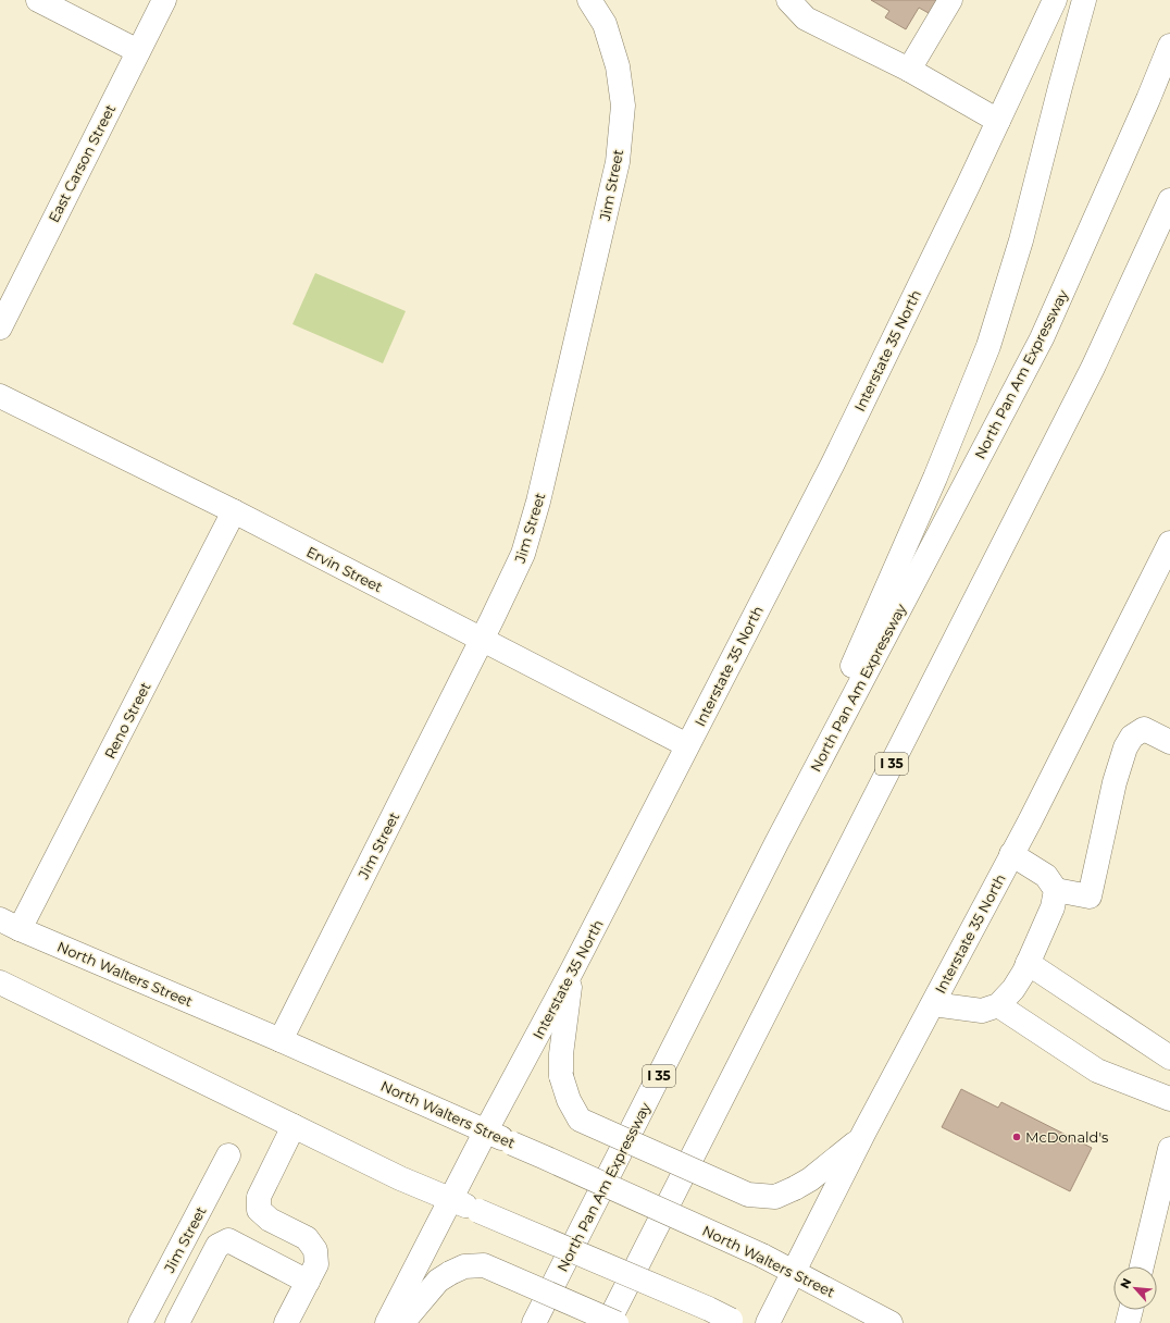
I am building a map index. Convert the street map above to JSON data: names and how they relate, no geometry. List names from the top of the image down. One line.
{"streets":{"main road":["East Carson Street","Jim Street","Interstate 35 North","North Pan Am Expressway","Ervin Street","Reno Street","I 35","North Walters Street"]},"crossings":[["Jim Street","Ervin Street"],["Jim Street","North Walters Street"],["Interstate 35 North","Ervin Street"],["Interstate 35 North","North Walters Street"],["Ervin Street","Reno Street"],["Reno Street","North Walters Street"]],"places":["McDonald's"],"north":"top left"}
